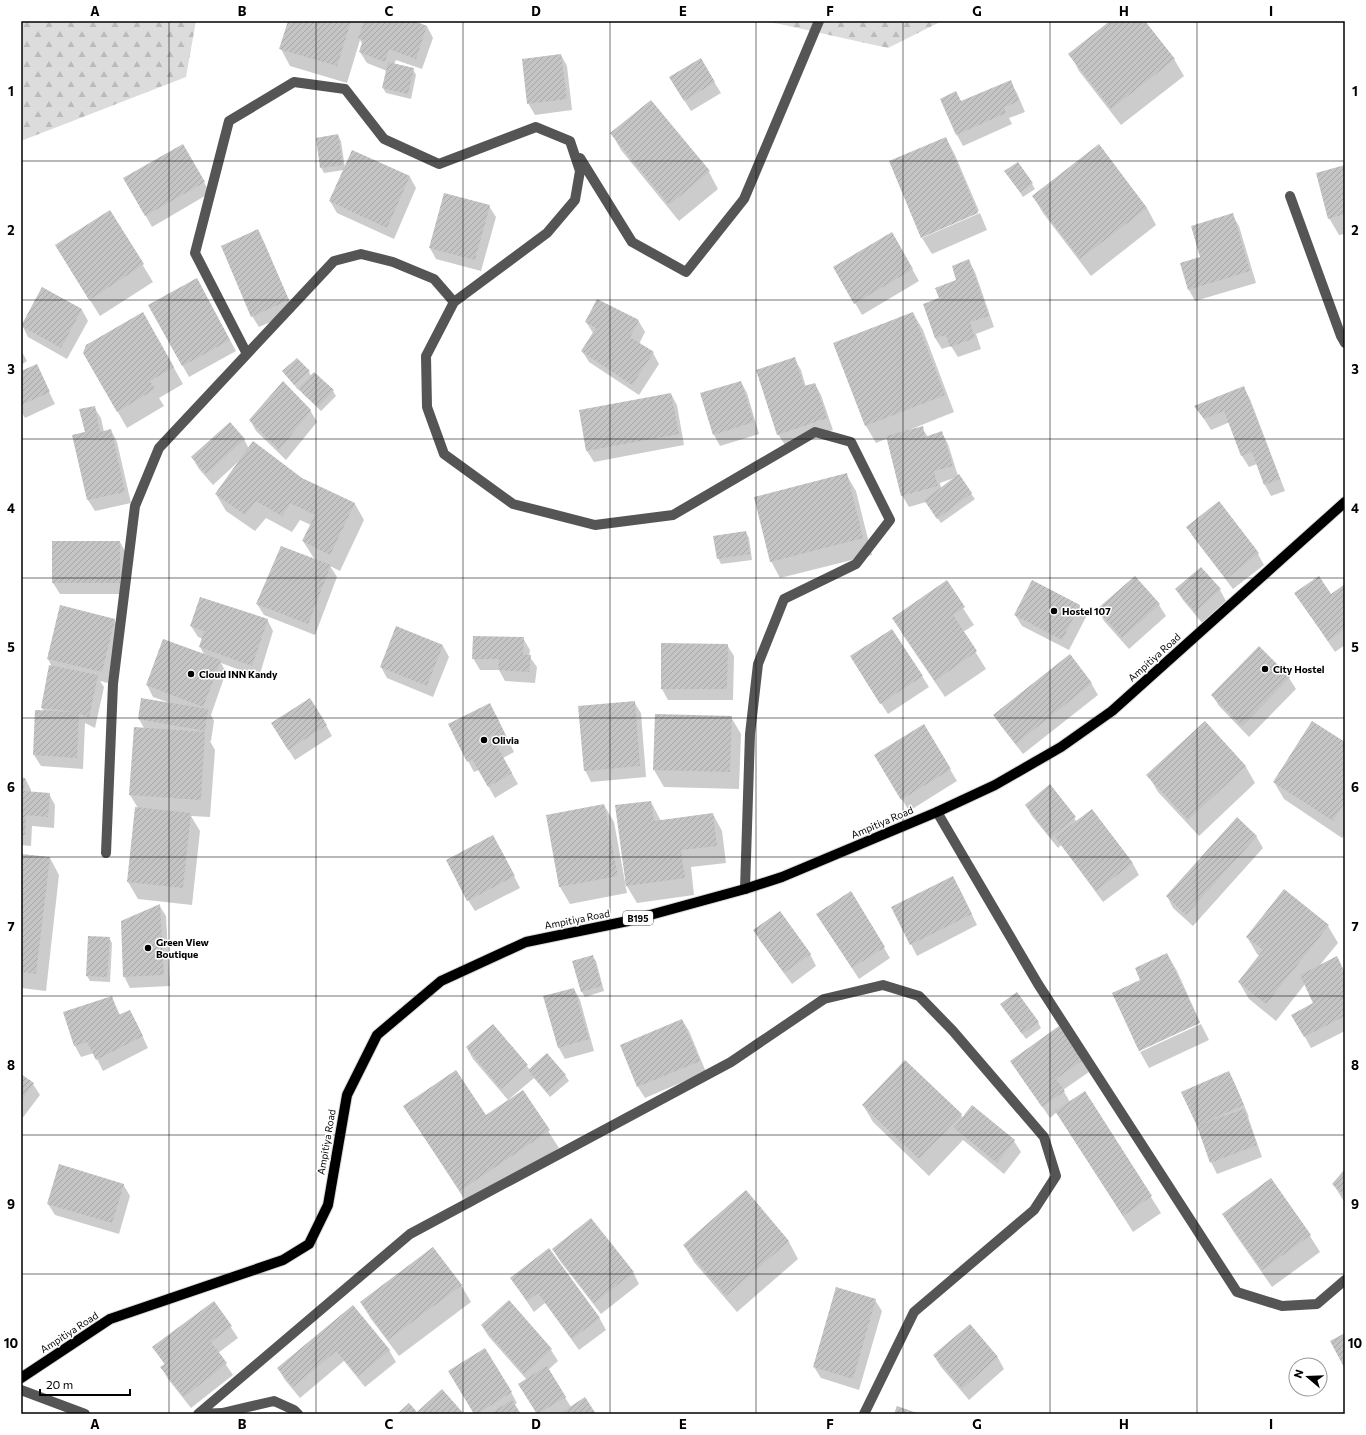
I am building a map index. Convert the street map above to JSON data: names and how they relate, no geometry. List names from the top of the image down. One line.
{"streets":{"main road":["Ampitiya Road","B195"]},"places":["Hostel 107","City Hostel","Cloud INN Kandy","Olivia","Green View Boutique"],"scale_bar":"20 m","north":"left","grid":{"columns":["A","B","C","D","E","F","G","H","I"],"rows":["1","2","3","4","5","6","7","8","9","10"]}}
